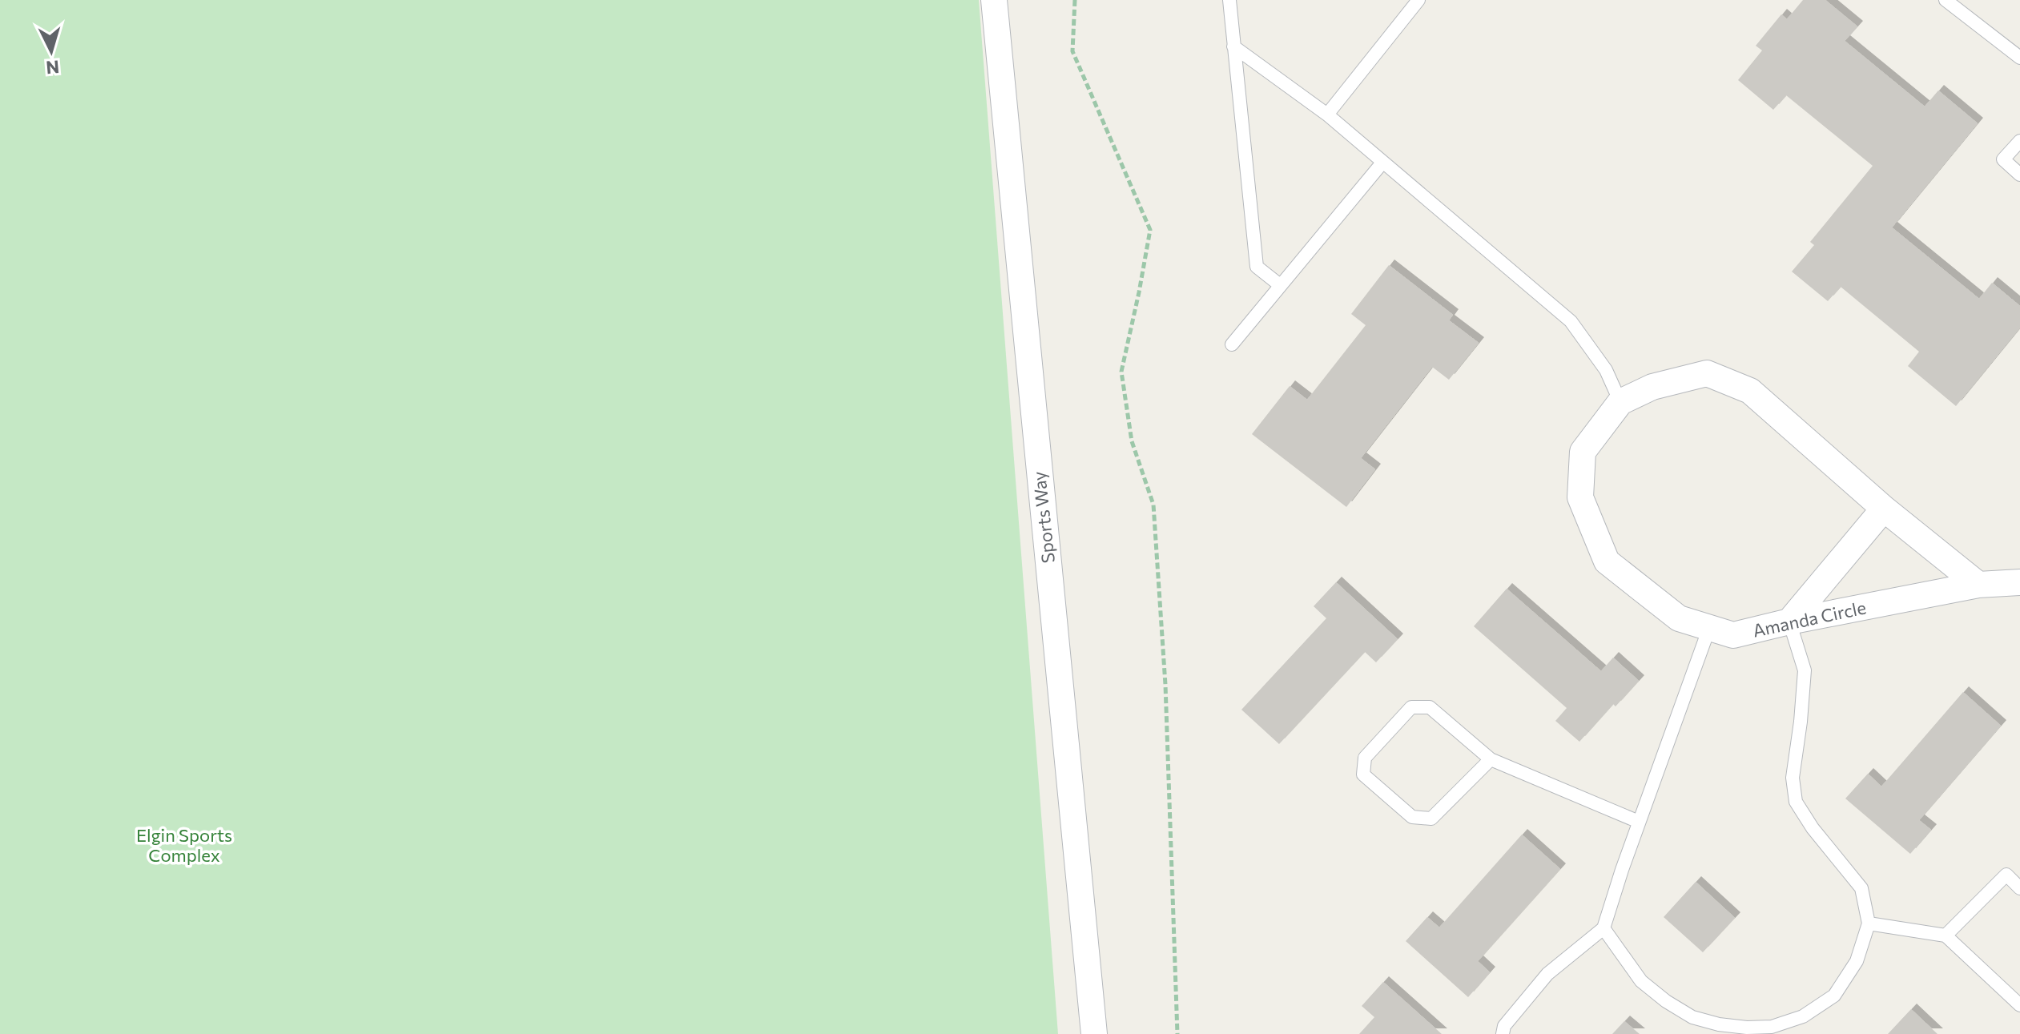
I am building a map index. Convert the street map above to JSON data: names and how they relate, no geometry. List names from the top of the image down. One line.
{"streets":{"street":["Sports Way","Amanda Circle"]},"parks":["Elgin Sports Complex"],"north":"bottom"}
